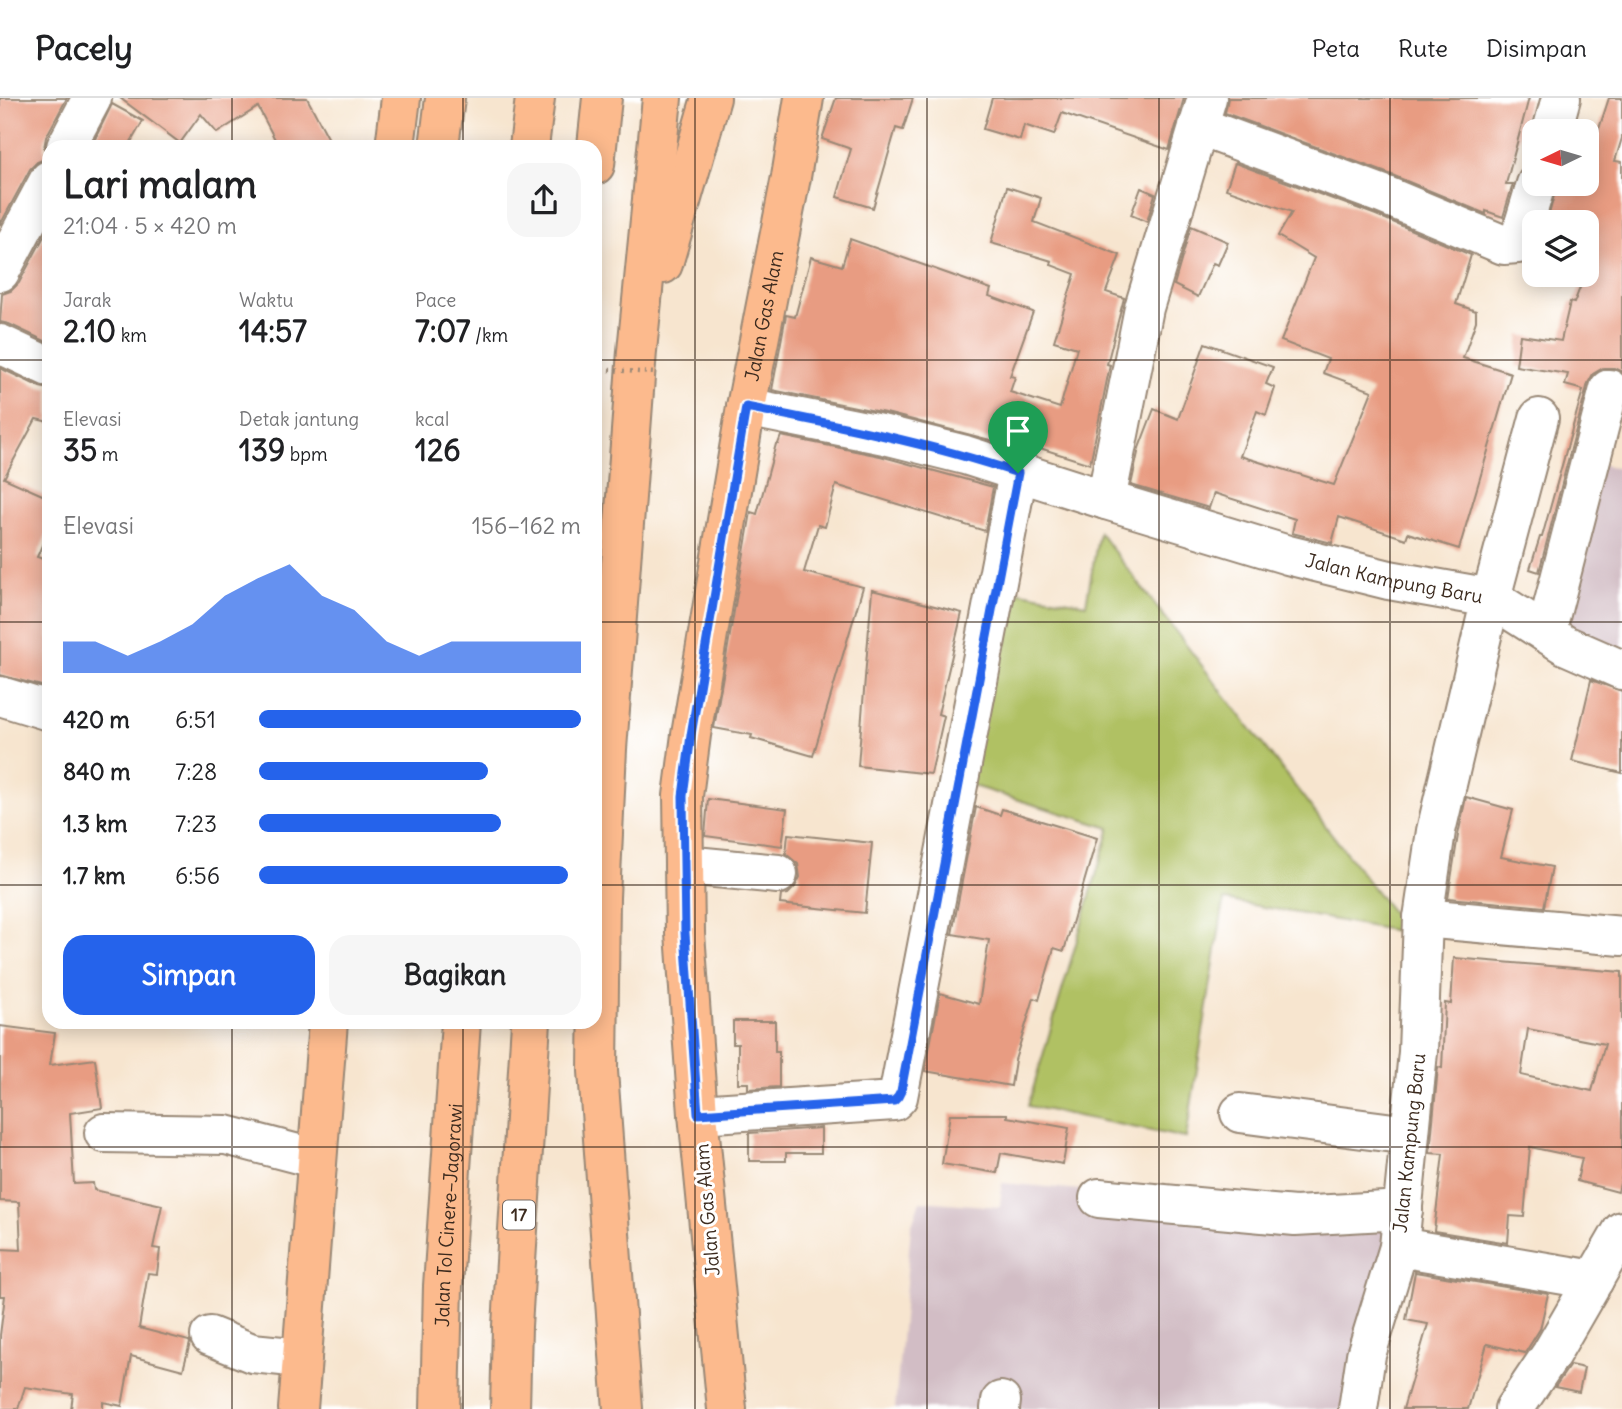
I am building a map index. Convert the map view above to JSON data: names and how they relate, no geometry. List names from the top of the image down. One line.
{"streets":{"main road":["Jalan Gas Alam","Jalan Tol Cinere–Jagorawi","17"],"street":["Jalan Kampung Baru"]},"crossings":[["Jalan Gas Alam","Jalan Kampung Baru"]],"north":"left","page":{"header":"Pacely","nav":["Peta","Rute","Disimpan"],"heading":["Lari malam","21:04 · 5 × 420 m"],"stats":[["Jarak","2.10 km"],["Waktu","14:57"],["Pace","7:07 /km"],["Elevasi","35 m"],["Detak jantung","139 bpm"],["kcal","126"]],"chart":["Elevasi","156–162 m"],"list":[{"name":"420 m","note":"6:51"},{"name":"840 m","note":"7:28"},{"name":"1.3 km","note":"7:23"},{"name":"1.7 km","note":"6:56"}],"buttons":["Simpan","Bagikan"]}}
